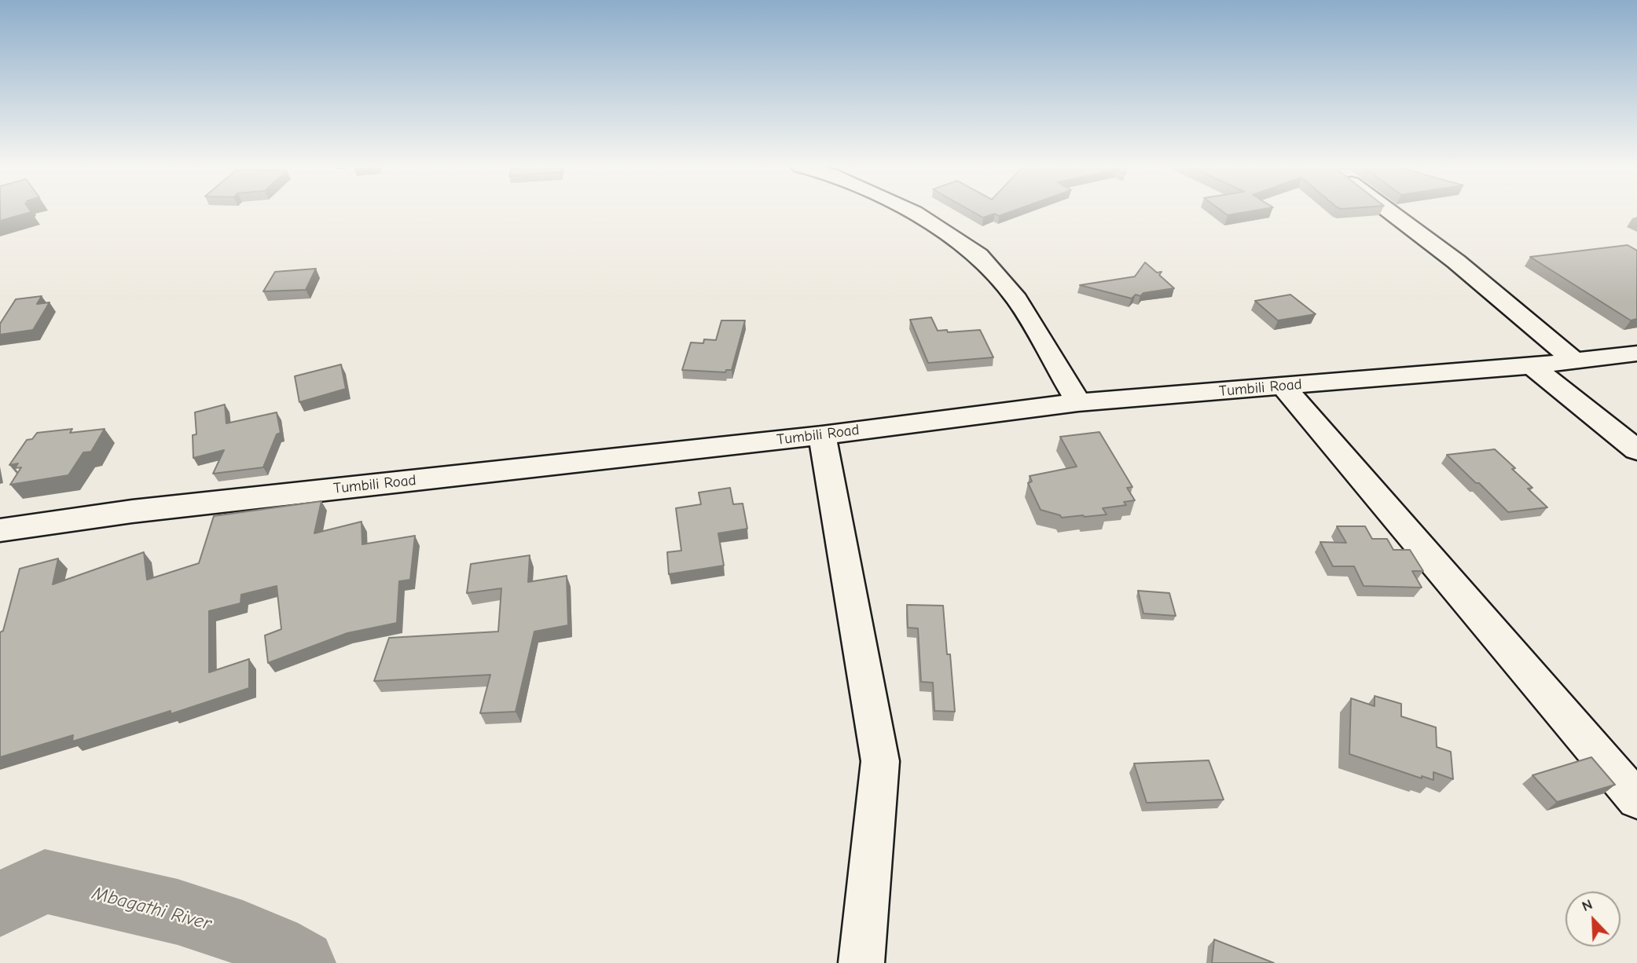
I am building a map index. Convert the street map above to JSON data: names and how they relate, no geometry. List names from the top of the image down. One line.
{"streets":{"street":["Tumbili Road"]},"water":["Mbagathi River"],"north":"top left"}
